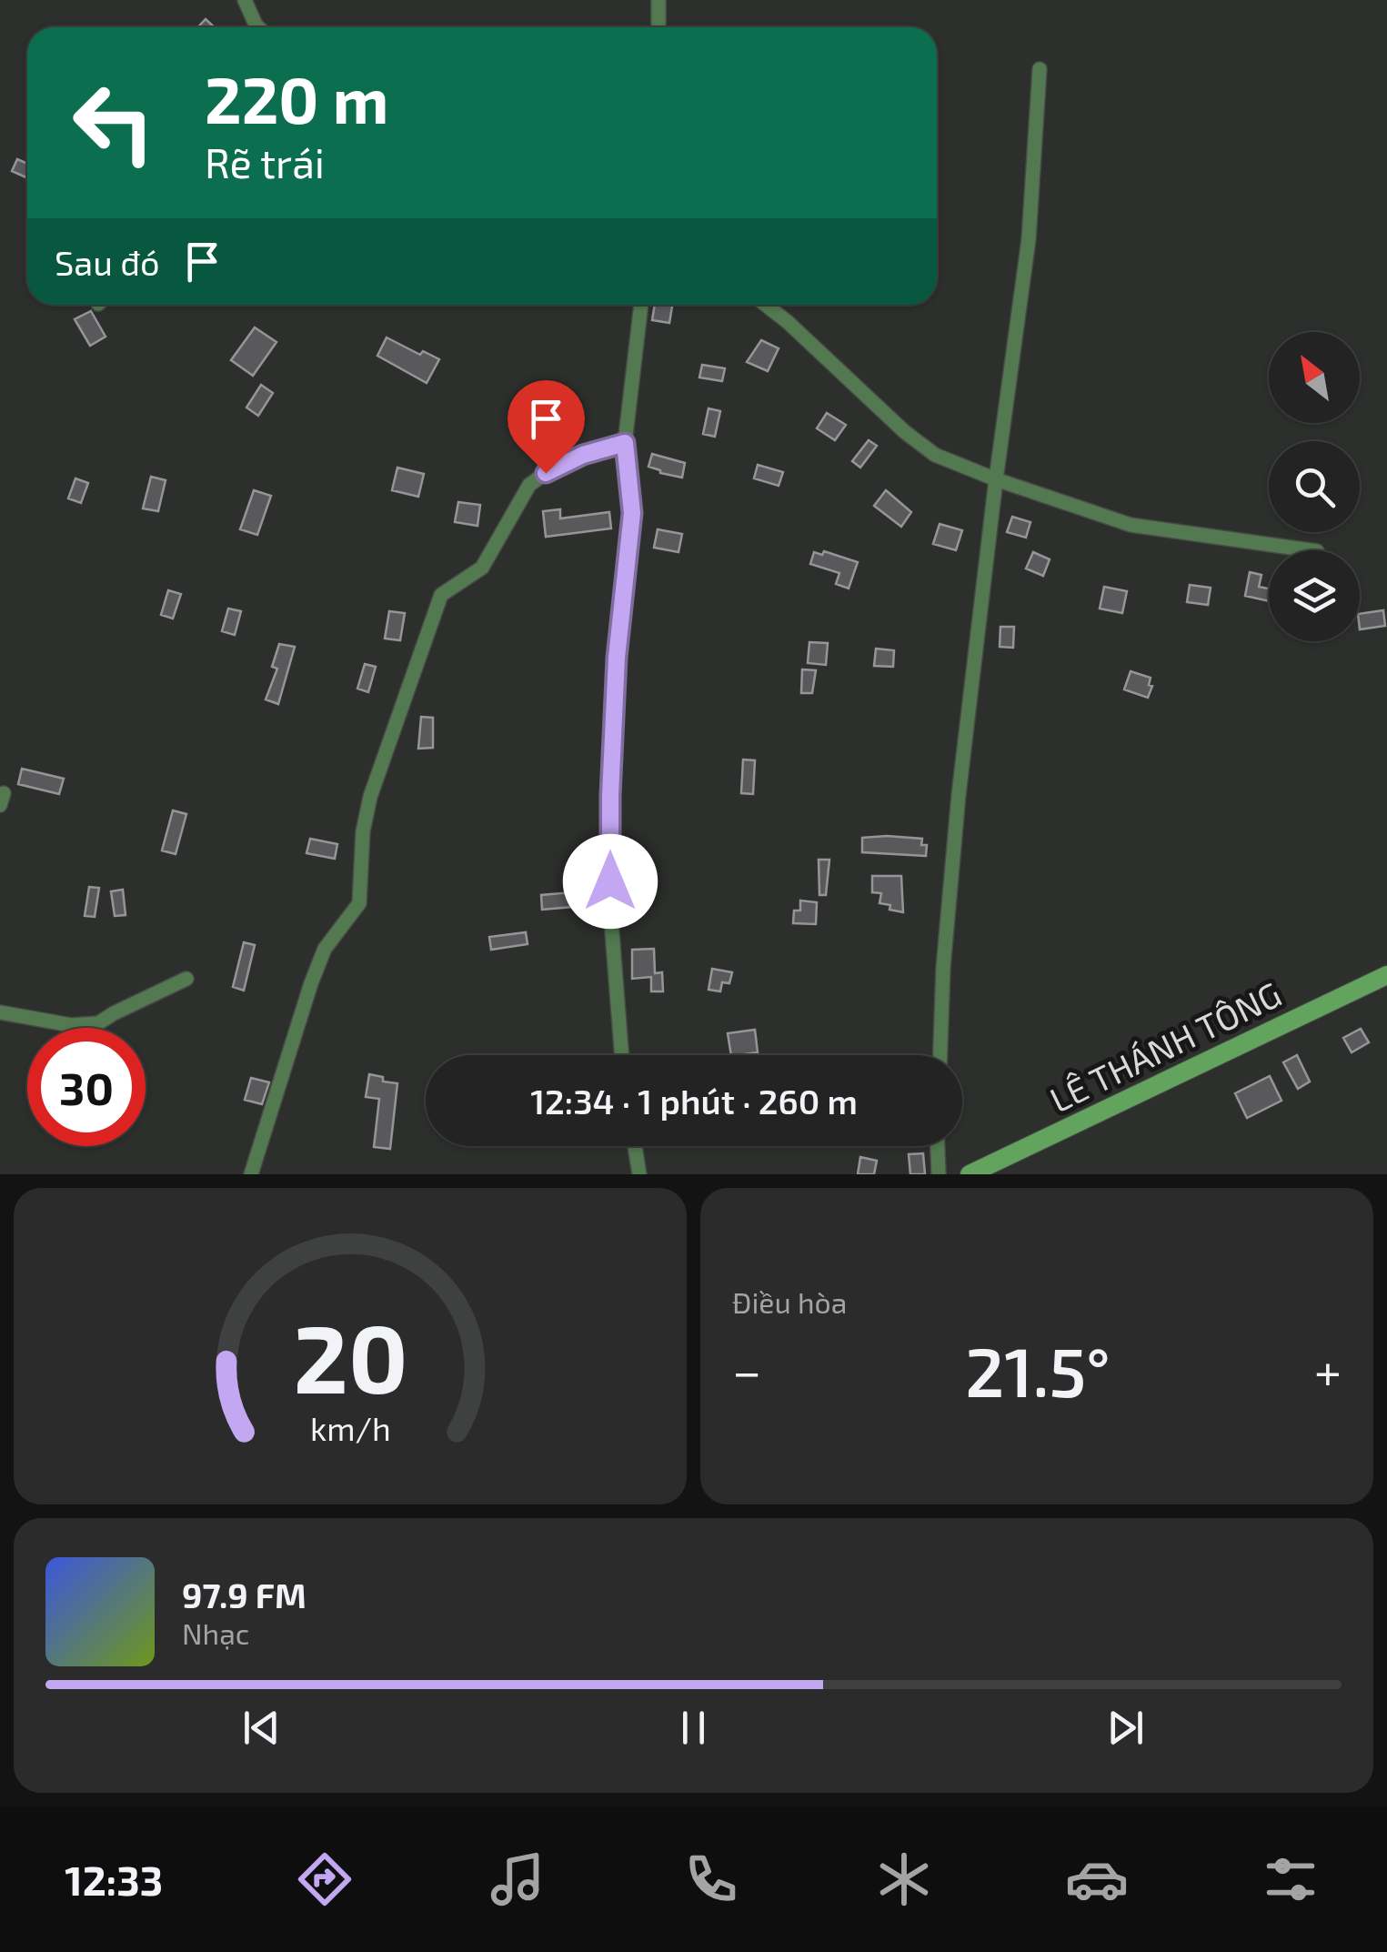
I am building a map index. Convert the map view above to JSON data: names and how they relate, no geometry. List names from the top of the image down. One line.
{"streets":{"street":["LÊ THÁNH TÔNG"]},"north":"top left","page":{"turn":["220 m","Rẽ trái"],"then":"Sau đó","limit":"30","trip":"12:34 · 1 phút · 260 m","tile":"Điều hòa","heat":["−","21.5°","+"],"song":["97.9 FM","Nhạc"],"tabs":"12:33","gauge":["20","km/h"]}}
